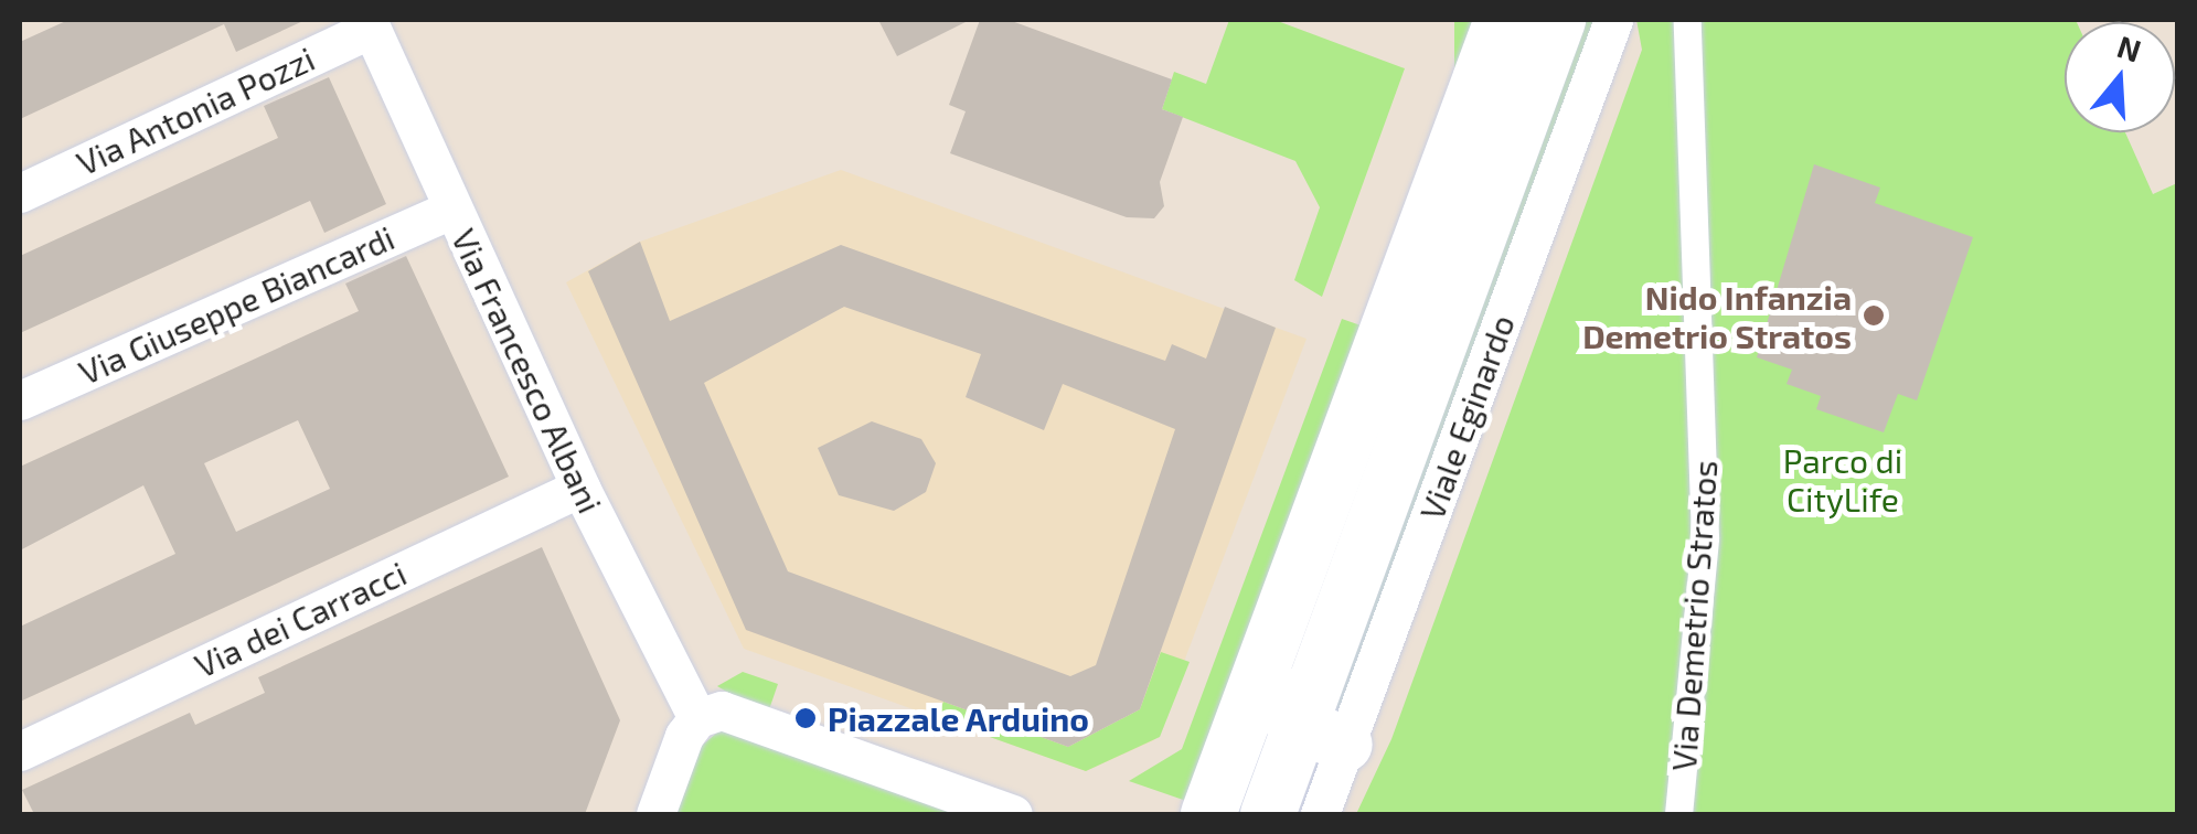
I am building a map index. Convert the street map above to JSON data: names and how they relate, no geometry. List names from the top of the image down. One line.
{"streets":{"main road":["Viale Eginardo"],"street":["Via Antonia Pozzi","Via Giuseppe Biancardi","Via Francesco Albani","Via Demetrio Stratos","Via dei Carracci"]},"crossings":[["Via Antonia Pozzi","Via Francesco Albani"],["Via Giuseppe Biancardi","Via Francesco Albani"],["Via Francesco Albani","Via dei Carracci"]],"parks":["Parco di CityLife"],"places":["Nido Infanzia Demetrio Stratos","Piazzale Arduino"],"north":"top"}
